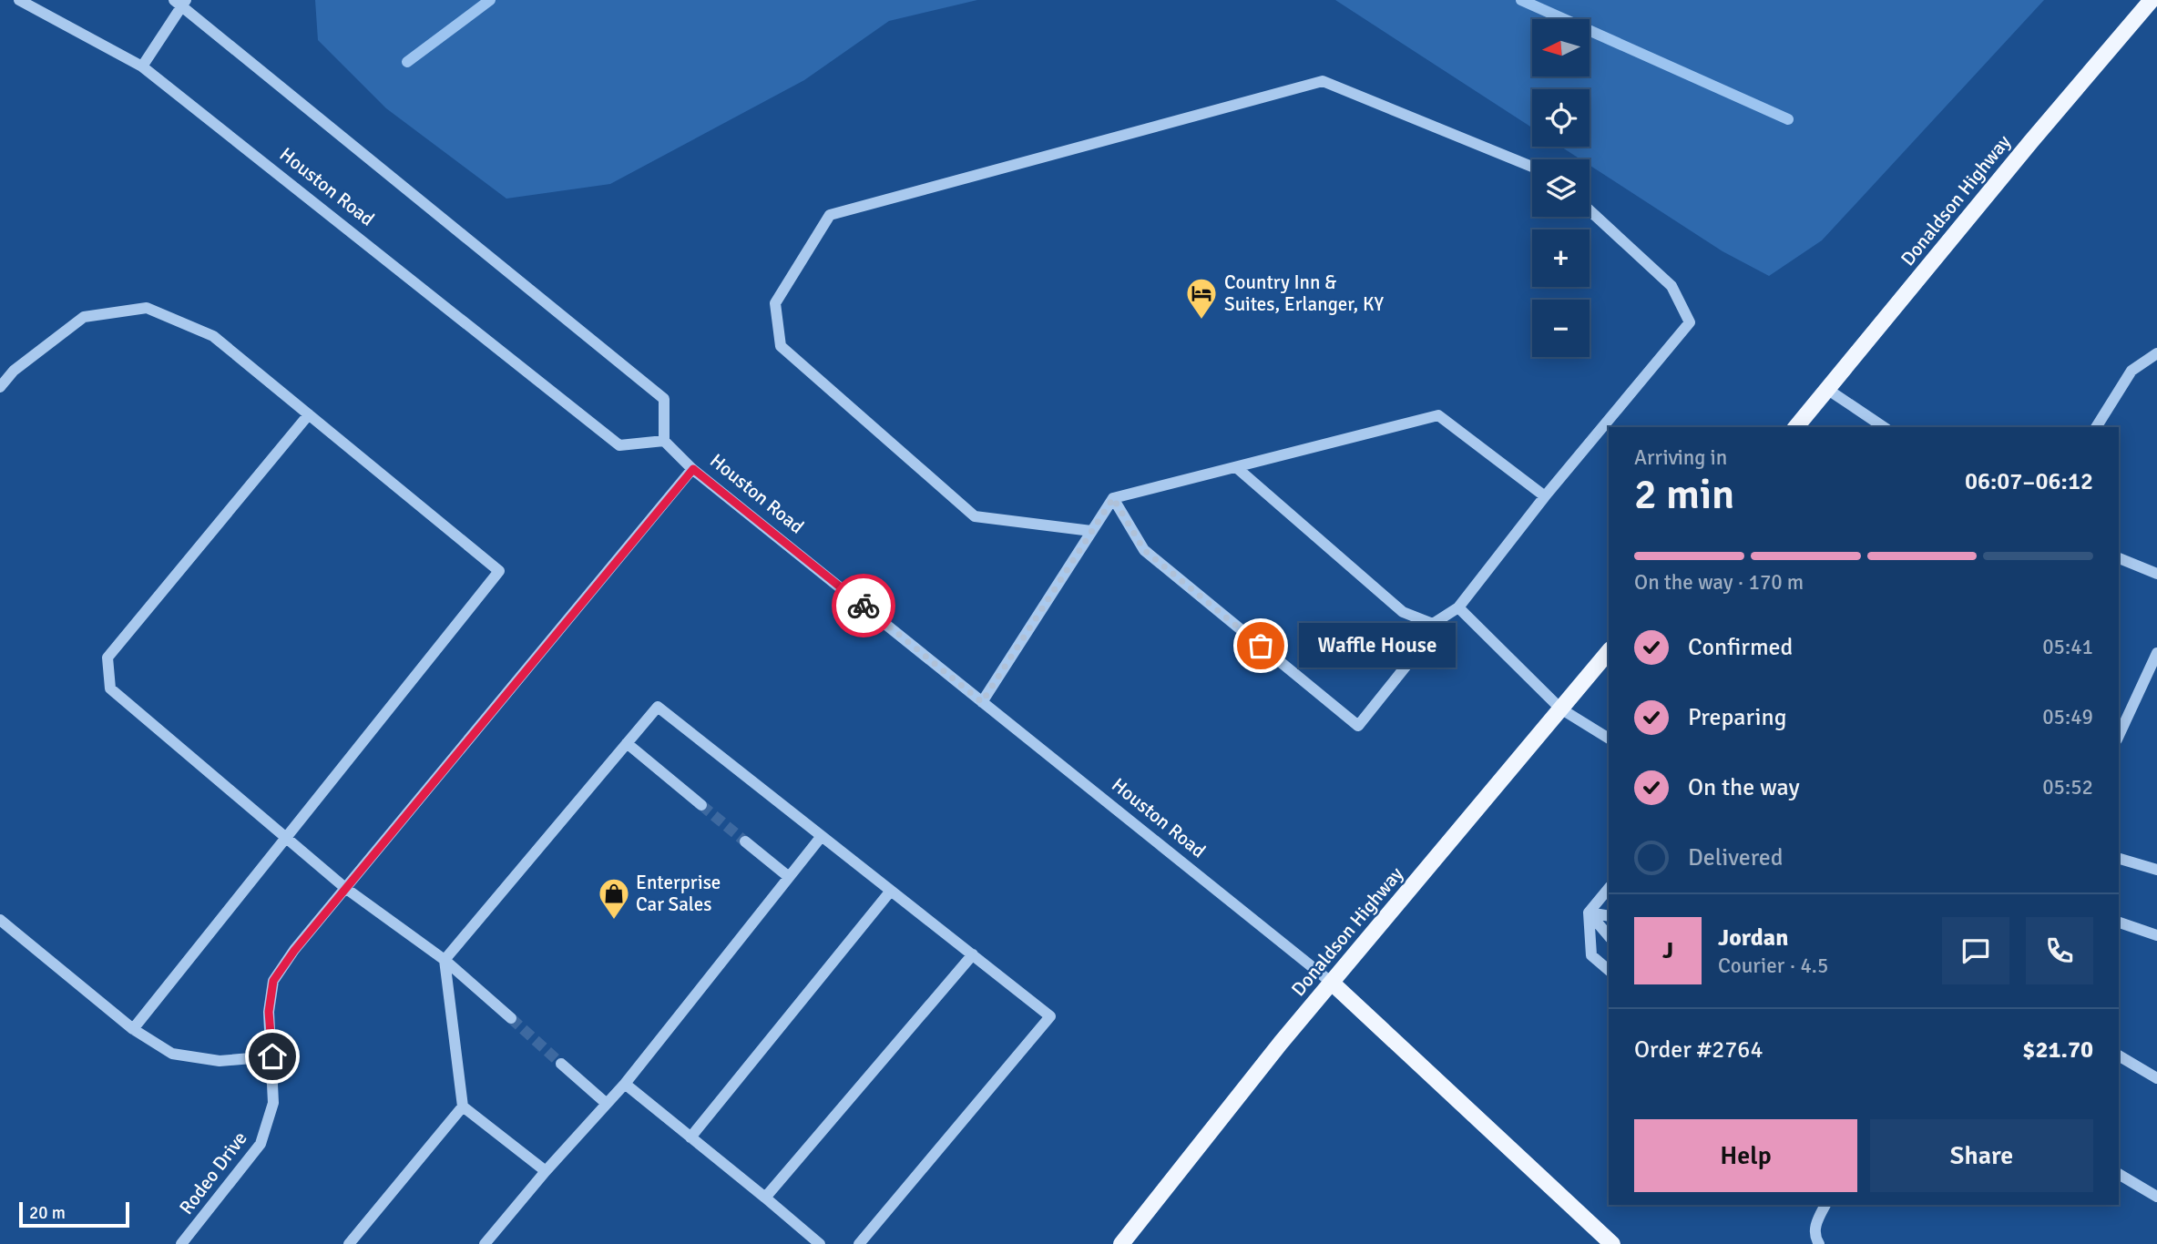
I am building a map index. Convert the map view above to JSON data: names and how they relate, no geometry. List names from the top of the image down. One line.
{"streets":{"main road":["Houston Road","Donaldson Highway"],"street":["Rodeo Drive"]},"crossings":[["Houston Road","Donaldson Highway"],["Houston Road","Rodeo Drive"]],"places":{"hotel":["Country Inn & Suites, Erlanger, KY"],"other":["Waffle House"],"shop":["Enterprise Car Sales"]},"scale_bar":"20 m","north":"left","page":{"map_buttons":["+","−"],"heading":["2 min","Arriving in","06:07–06:12"],"panel":["Jordan","Courier · 4.5","Order #2764","$21.70"],"bar":"On the way · 170 m","list":[["Confirmed","05:41"],["Preparing","05:49"],["On the way","05:52"],"Delivered"],"bubble":"Waffle House","round":"J","buttons":["Help","Share"],"scale":"20 m"}}
